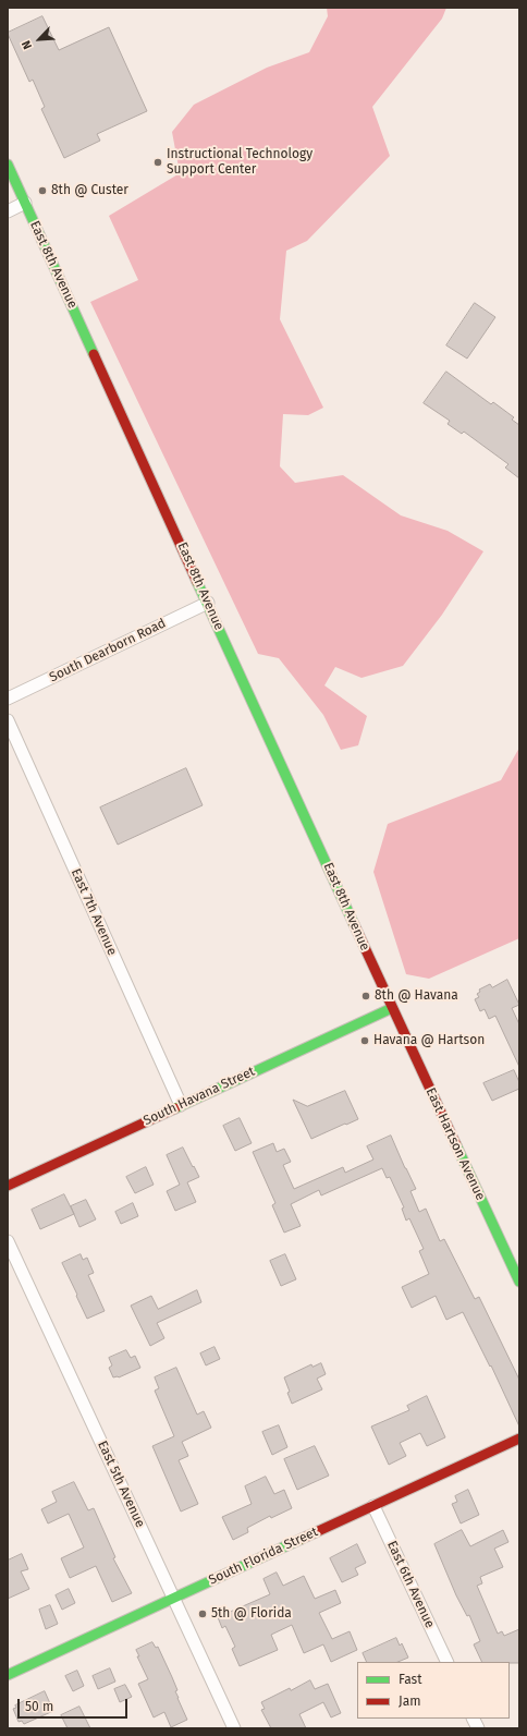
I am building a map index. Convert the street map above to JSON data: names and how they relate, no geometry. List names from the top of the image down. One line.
{"streets":{"street":["East 8th Avenue","South Dearborn Road","East 7th Avenue","South Havana Street","East Hartson Avenue","East 5th Avenue","South Florida Street","East 6th Avenue"]},"crossings":[["East 8th Avenue","South Dearborn Road"],["East 8th Avenue","South Havana Street"],["East 8th Avenue","East Hartson Avenue"],["East 7th Avenue","South Havana Street"],["South Havana Street","East Hartson Avenue"],["East 5th Avenue","South Florida Street"],["South Florida Street","East 6th Avenue"]],"places":["Instructional Technology Support Center","8th @ Custer","8th @ Havana","Havana @ Hartson","5th @ Florida"],"legend":["Fast","Jam"],"scale_bar":"50 m","north":"bottom left"}
